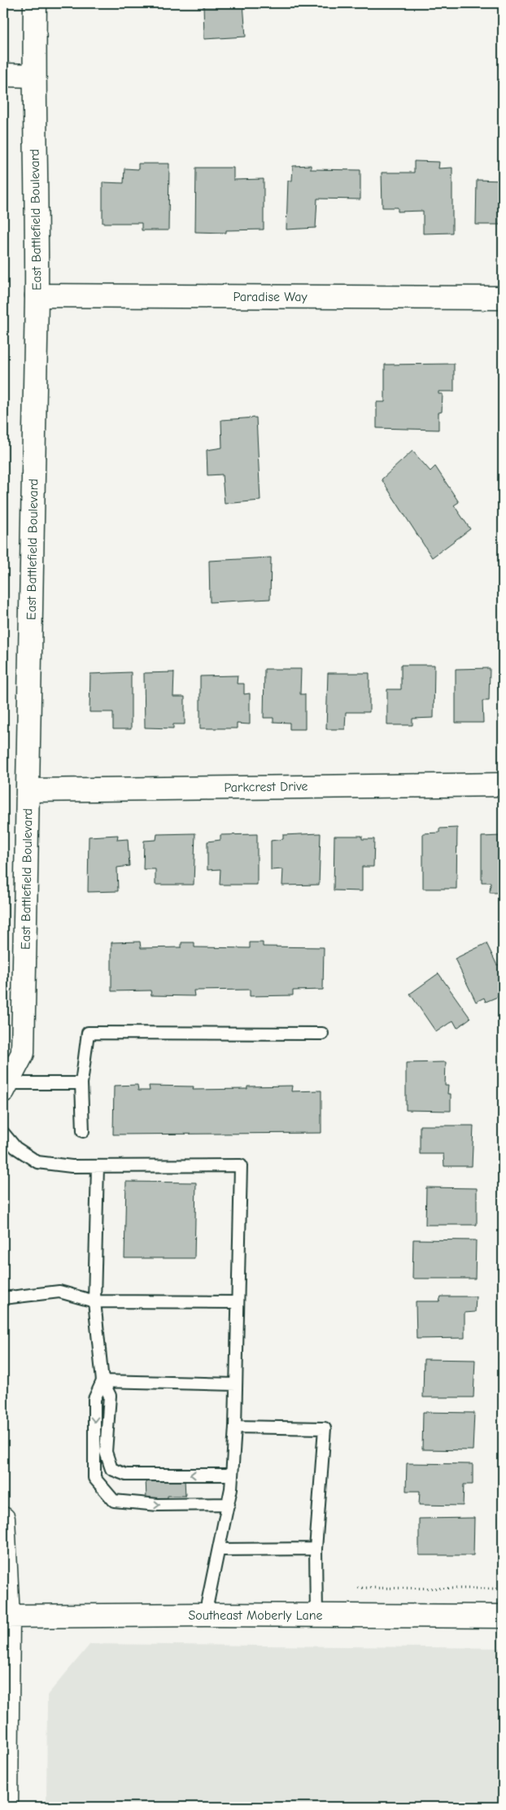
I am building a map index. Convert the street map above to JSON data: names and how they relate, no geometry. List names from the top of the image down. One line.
{"streets":{"street":["East Battlefield Boulevard","Paradise Way","Parkcrest Drive","Southeast Moberly Lane"]},"crossings":[["East Battlefield Boulevard","Paradise Way"],["East Battlefield Boulevard","Parkcrest Drive"]]}
